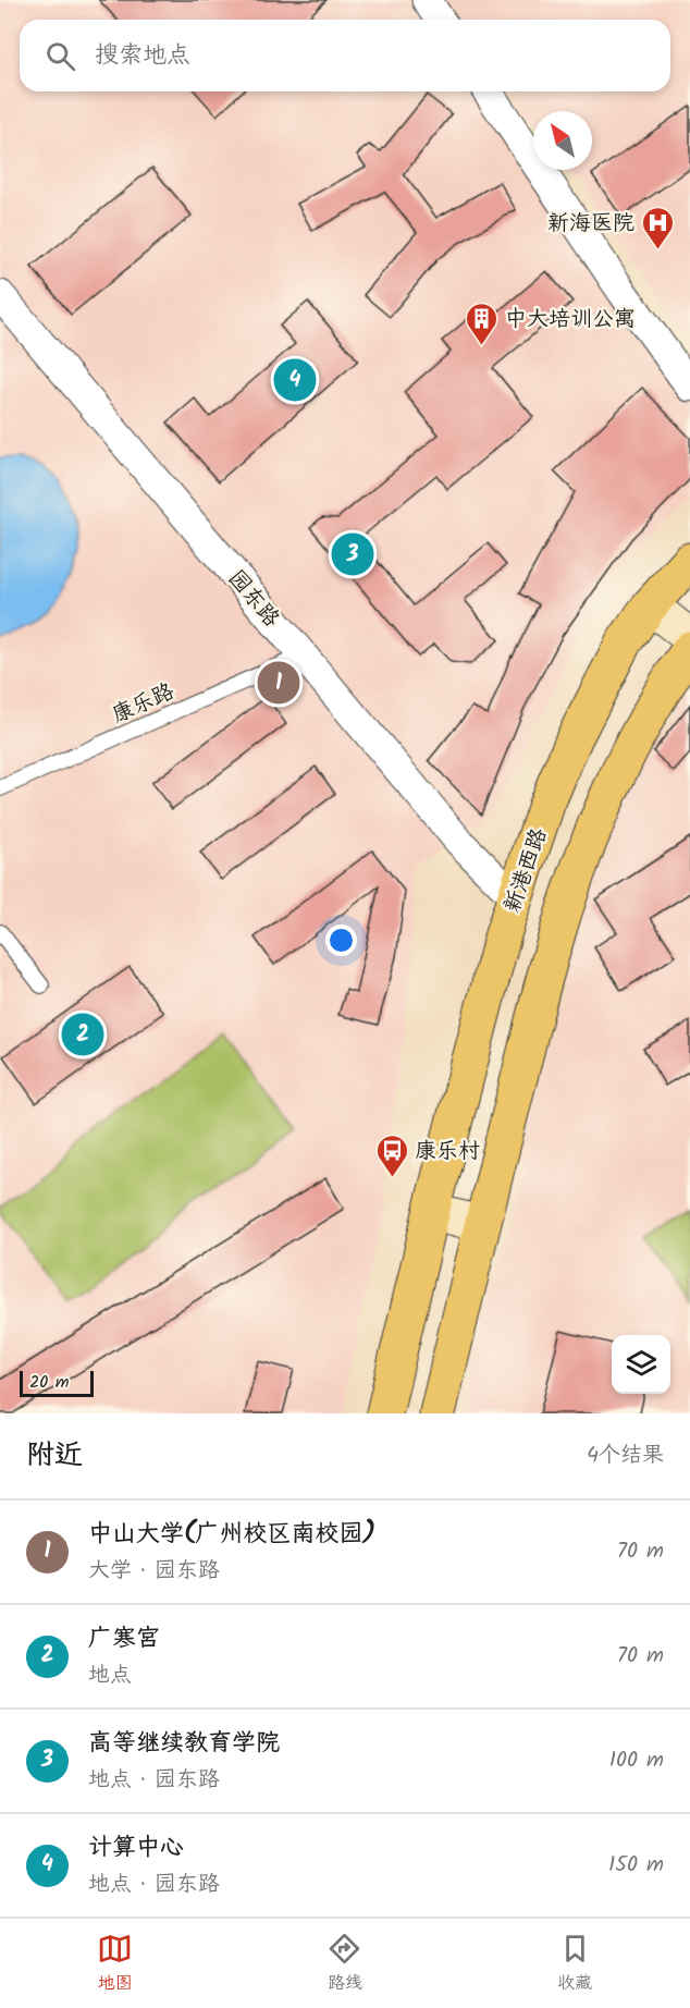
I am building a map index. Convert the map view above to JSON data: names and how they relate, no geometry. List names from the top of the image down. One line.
{"streets":{"main road":["新港西路"],"street":["园东路"],"lane":["康乐路"]},"crossings":[["园东路","康乐路"],["园东路","新港西路"]],"places":{"hospital":["新海医院"],"building":["中大培训公寓"],"bus stop":["康乐村"]},"scale_bar":"20 m","north":"top left","page":{"search":"搜索地点","pins":["4","3","1","2"],"scale":"20 m","heading":["附近","4个结果"],"list":[{"mark":"1","name":"中山大学(广州校区南校园)","note":"大学 · 园东路","value":"70 m"},{"mark":"2","name":"广寒宫","note":"地点","value":"70 m"},{"mark":"3","name":"高等继续教育学院","note":"地点 · 园东路","value":"100 m"},{"mark":"4","name":"计算中心","note":"地点 · 园东路","value":"150 m"}],"nav":["地图","路线","收藏"]}}
